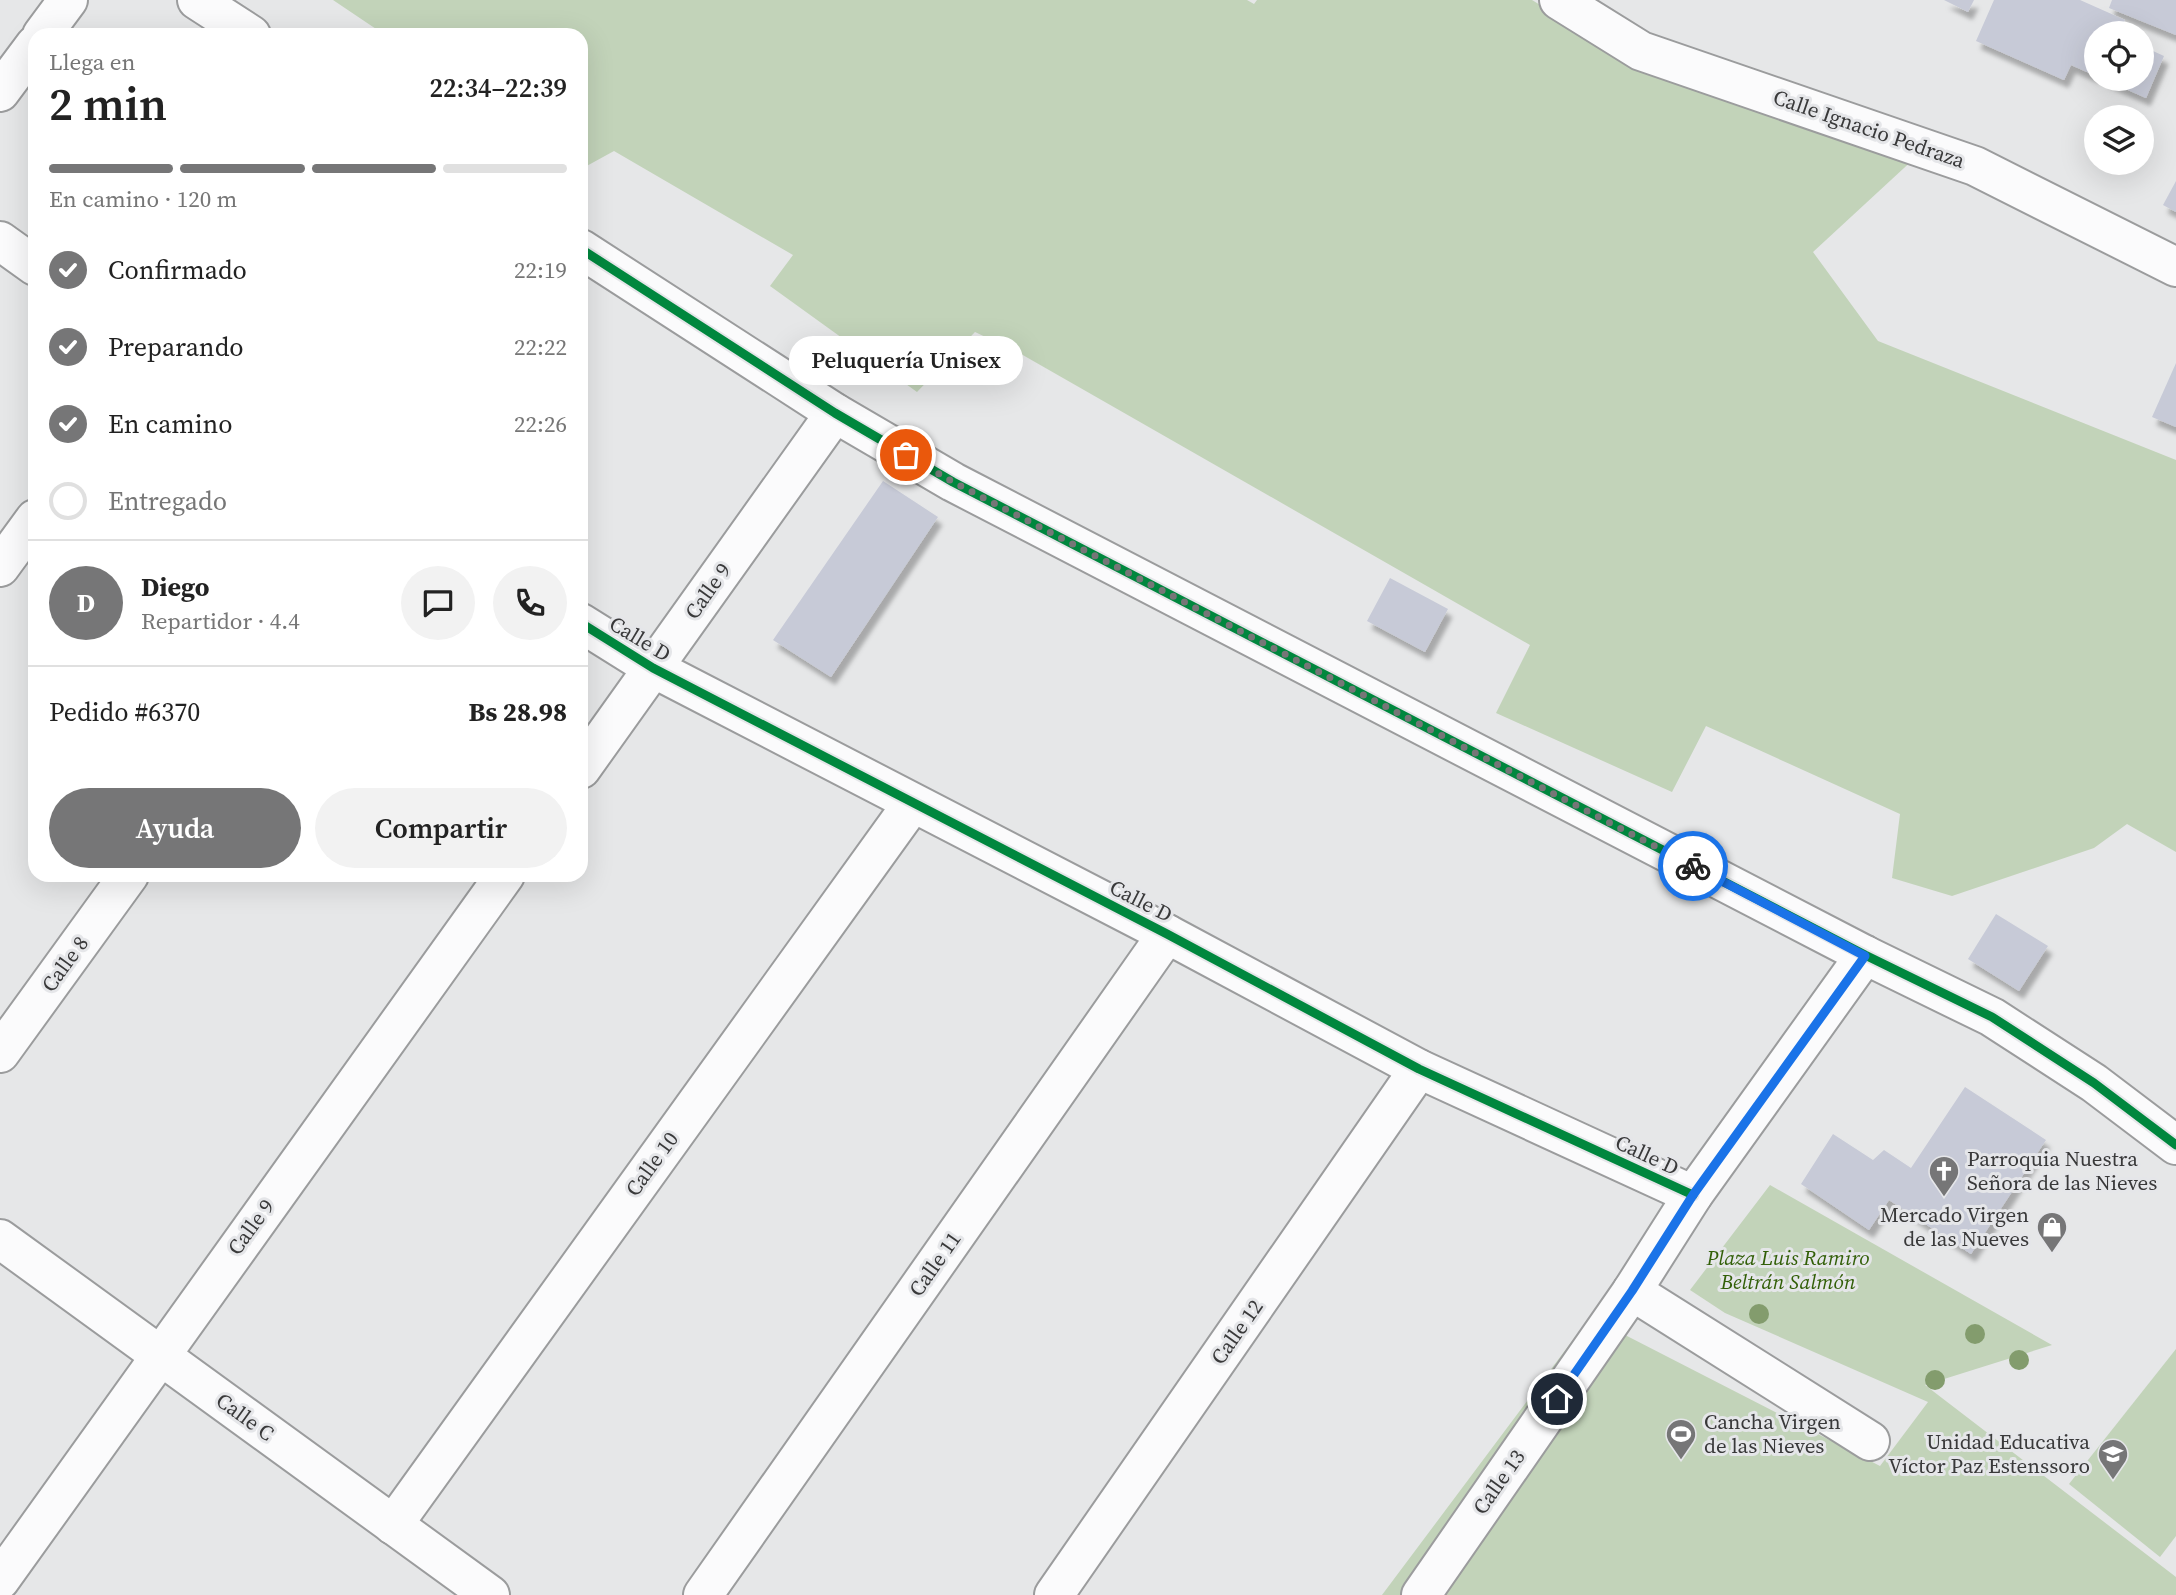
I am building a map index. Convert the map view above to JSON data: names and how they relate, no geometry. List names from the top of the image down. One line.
{"streets":{"street":["Calle Ignacio Pedraza","Calle 9","Calle D","Calle 8","Calle 10","Calle 11","Calle 12","Calle C","Calle 13"]},"crossings":[["Calle 9","Calle D"],["Calle 9","Calle C"],["Calle D","Calle 10"],["Calle D","Calle 11"],["Calle D","Calle 12"],["Calle D","Calle 13"],["Calle 10","Calle C"]],"parks":["Plaza Luis Ramiro Beltrán Salmón"],"places":{"other":["Peluquería Unisex"],"church":["Parroquia Nuestra Señora de las Nieves"],"shop":["Mercado Virgen de las Nueves"],"sports":["Cancha Virgen de las Nieves"],"school or university":["Unidad Educativa Víctor Paz Estenssoro"]},"page":{"heading":["2 min","Llega en","22:34–22:39"],"panel":["Diego","Repartidor · 4.4","Pedido #6370","Bs 28.98"],"bar":"En camino · 120 m","list":[["Confirmado","22:19"],["Preparando","22:22"],["En camino","22:26"],"Entregado"],"bubble":"Peluquería Unisex","round":"D","buttons":["Ayuda","Compartir"]}}
